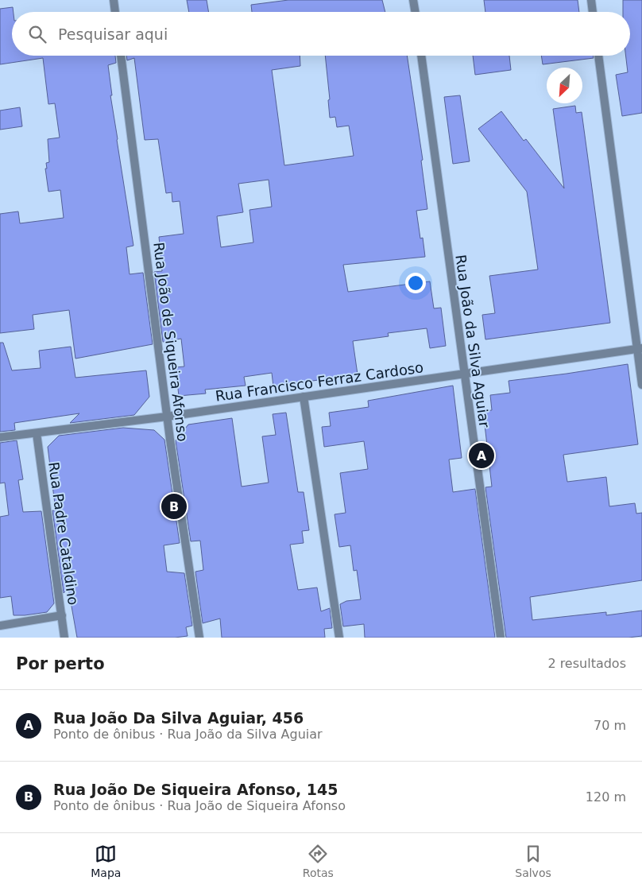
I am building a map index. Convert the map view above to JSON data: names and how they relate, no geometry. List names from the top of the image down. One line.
{"streets":{"street":["Rua João da Silva Aguiar","Rua João de Siqueira Afonso","Rua Francisco Ferraz Cardoso","Rua Padre Cataldino"]},"crossings":[["Rua João da Silva Aguiar","Rua Francisco Ferraz Cardoso"],["Rua João de Siqueira Afonso","Rua Francisco Ferraz Cardoso"],["Rua Francisco Ferraz Cardoso","Rua Padre Cataldino"]],"north":"bottom left","page":{"search":"Pesquisar aqui","pins":["A","B"],"heading":["Por perto","2 resultados"],"list":[{"mark":"A","name":"Rua João Da Silva Aguiar, 456","note":"Ponto de ônibus · Rua João da Silva Aguiar","value":"70 m"},{"mark":"B","name":"Rua João De Siqueira Afonso, 145","note":"Ponto de ônibus · Rua João de Siqueira Afonso","value":"120 m"}],"nav":["Mapa","Rotas","Salvos"]}}
